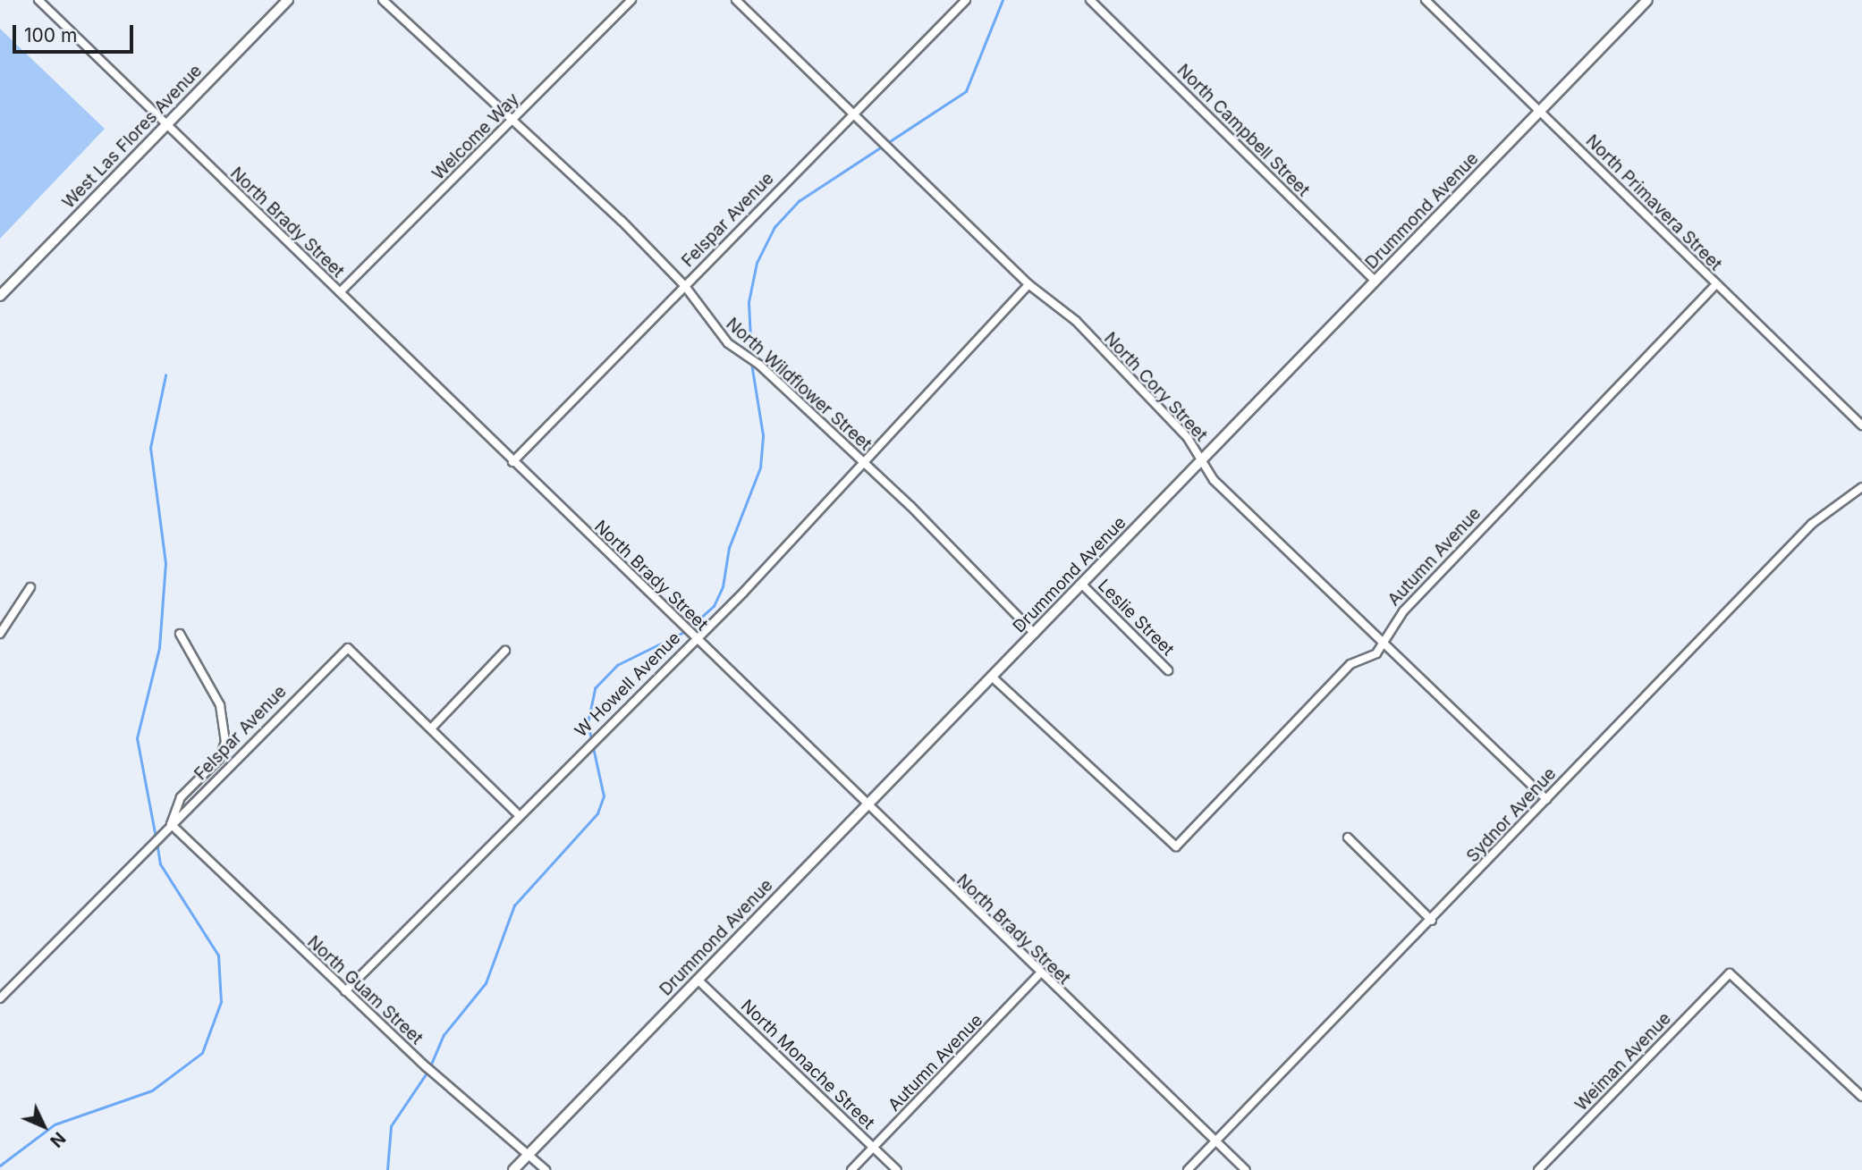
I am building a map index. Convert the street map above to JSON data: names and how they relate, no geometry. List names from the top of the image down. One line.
{"streets":{"street":["North Campbell Street","West Las Flores Avenue","Welcome Way","North Primavera Street","Drummond Avenue","Felspar Avenue","North Brady Street","North Wildflower Street","North Cory Street","Autumn Avenue","Leslie Street","W Howell Avenue","Sydnor Avenue","North Guam Street","Weiman Avenue","North Monache Street"]},"crossings":[["North Campbell Street","Drummond Avenue"],["West Las Flores Avenue","North Brady Street"],["Welcome Way","North Brady Street"],["Welcome Way","North Wildflower Street"],["North Primavera Street","Drummond Avenue"],["North Primavera Street","Autumn Avenue"],["Drummond Avenue","North Brady Street"],["Drummond Avenue","North Wildflower Street"],["Drummond Avenue","North Cory Street"],["Drummond Avenue","Autumn Avenue"],["Drummond Avenue","Leslie Street"],["Drummond Avenue","North Guam Street"],["Drummond Avenue","North Monache Street"],["Felspar Avenue","North Brady Street"],["Felspar Avenue","North Wildflower Street"],["Felspar Avenue","North Cory Street"],["Felspar Avenue","North Guam Street"],["North Brady Street","Autumn Avenue"],["North Brady Street","W Howell Avenue"],["North Brady Street","Sydnor Avenue"],["North Wildflower Street","W Howell Avenue"],["North Cory Street","Autumn Avenue"],["North Cory Street","W Howell Avenue"],["North Cory Street","Sydnor Avenue"],["Autumn Avenue","North Monache Street"],["W Howell Avenue","North Guam Street"]],"scale_bar":"100 m","north":"bottom right"}
